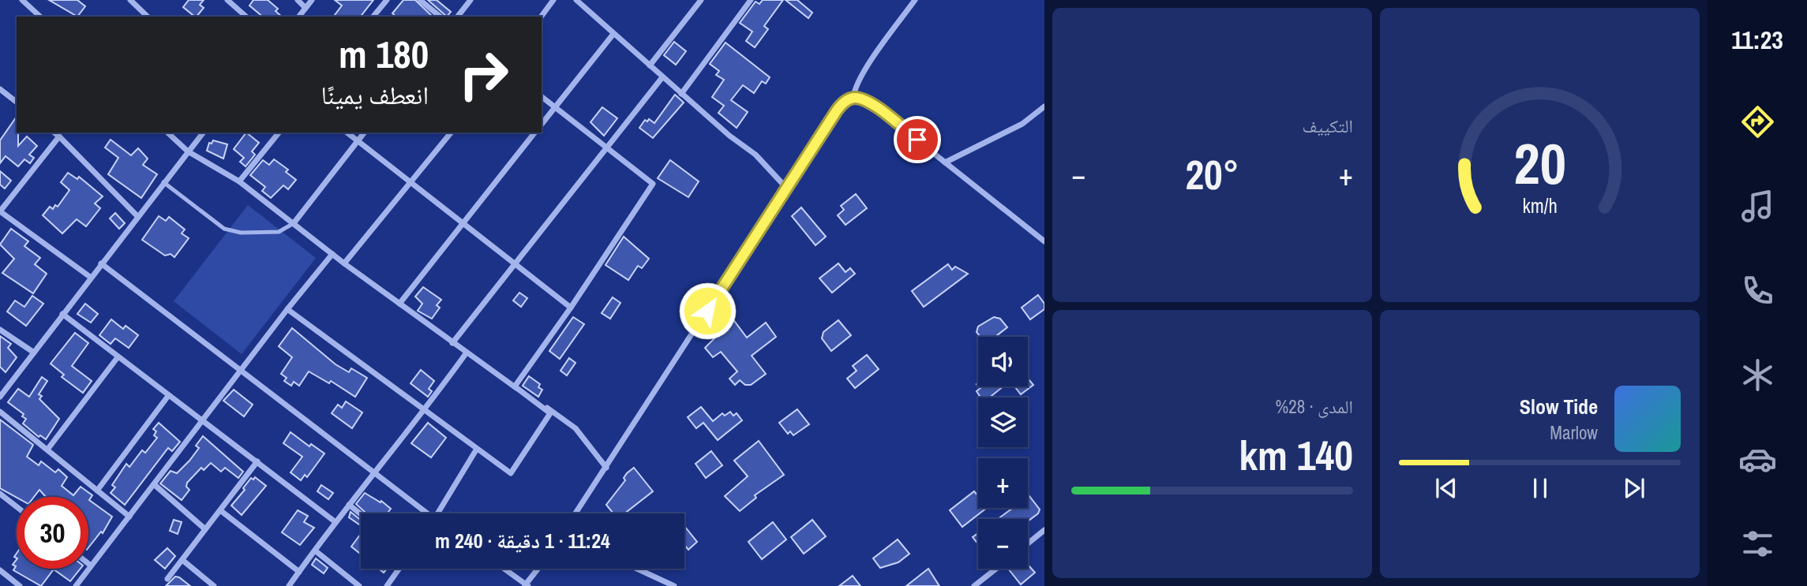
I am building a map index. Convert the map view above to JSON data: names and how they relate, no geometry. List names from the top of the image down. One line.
{"page":{"tabs":"11:23","tile":["التكييف",["المدى · 28%","140 km"]],"turn":["180 m","انعطف يمينًا"],"heat":["−","20°","+"],"map_buttons":["+","−"],"song":["Slow Tide","Marlow"],"limit":"30","trip":"11:24 · 1 دقيقة · 240 m","gauge":["20","km/h"]}}
